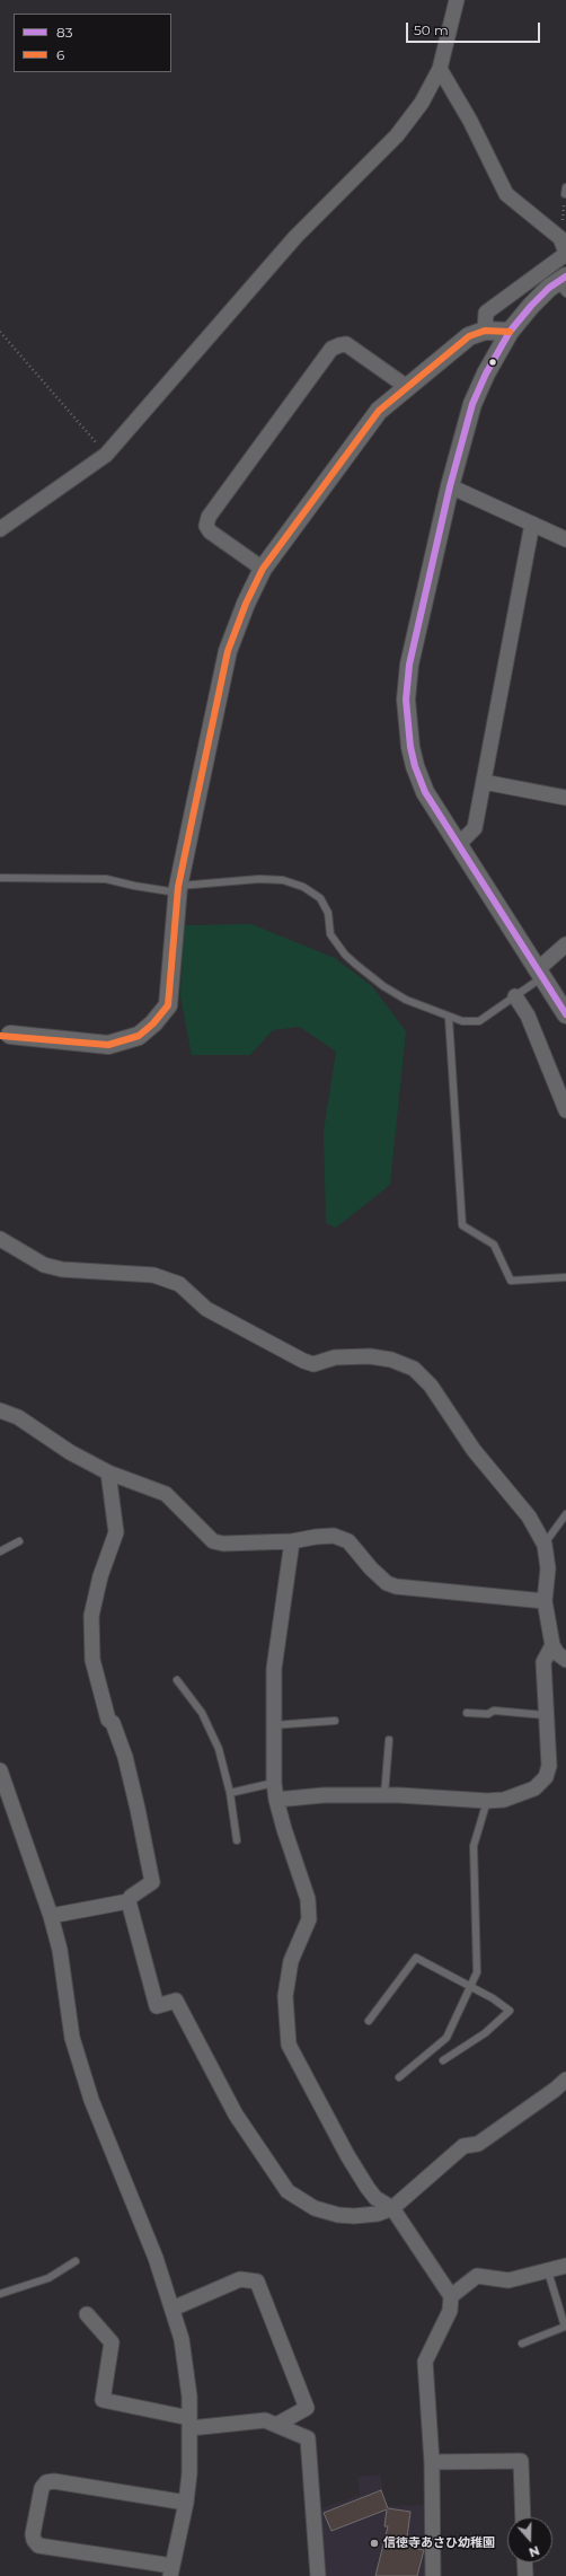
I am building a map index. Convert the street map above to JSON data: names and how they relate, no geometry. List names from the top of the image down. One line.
{"places":["信徳寺あさひ幼稚園"],"lines":["transit line 83","transit line 6"],"legend":["83","6"],"scale_bar":"50 m","north":"bottom"}
